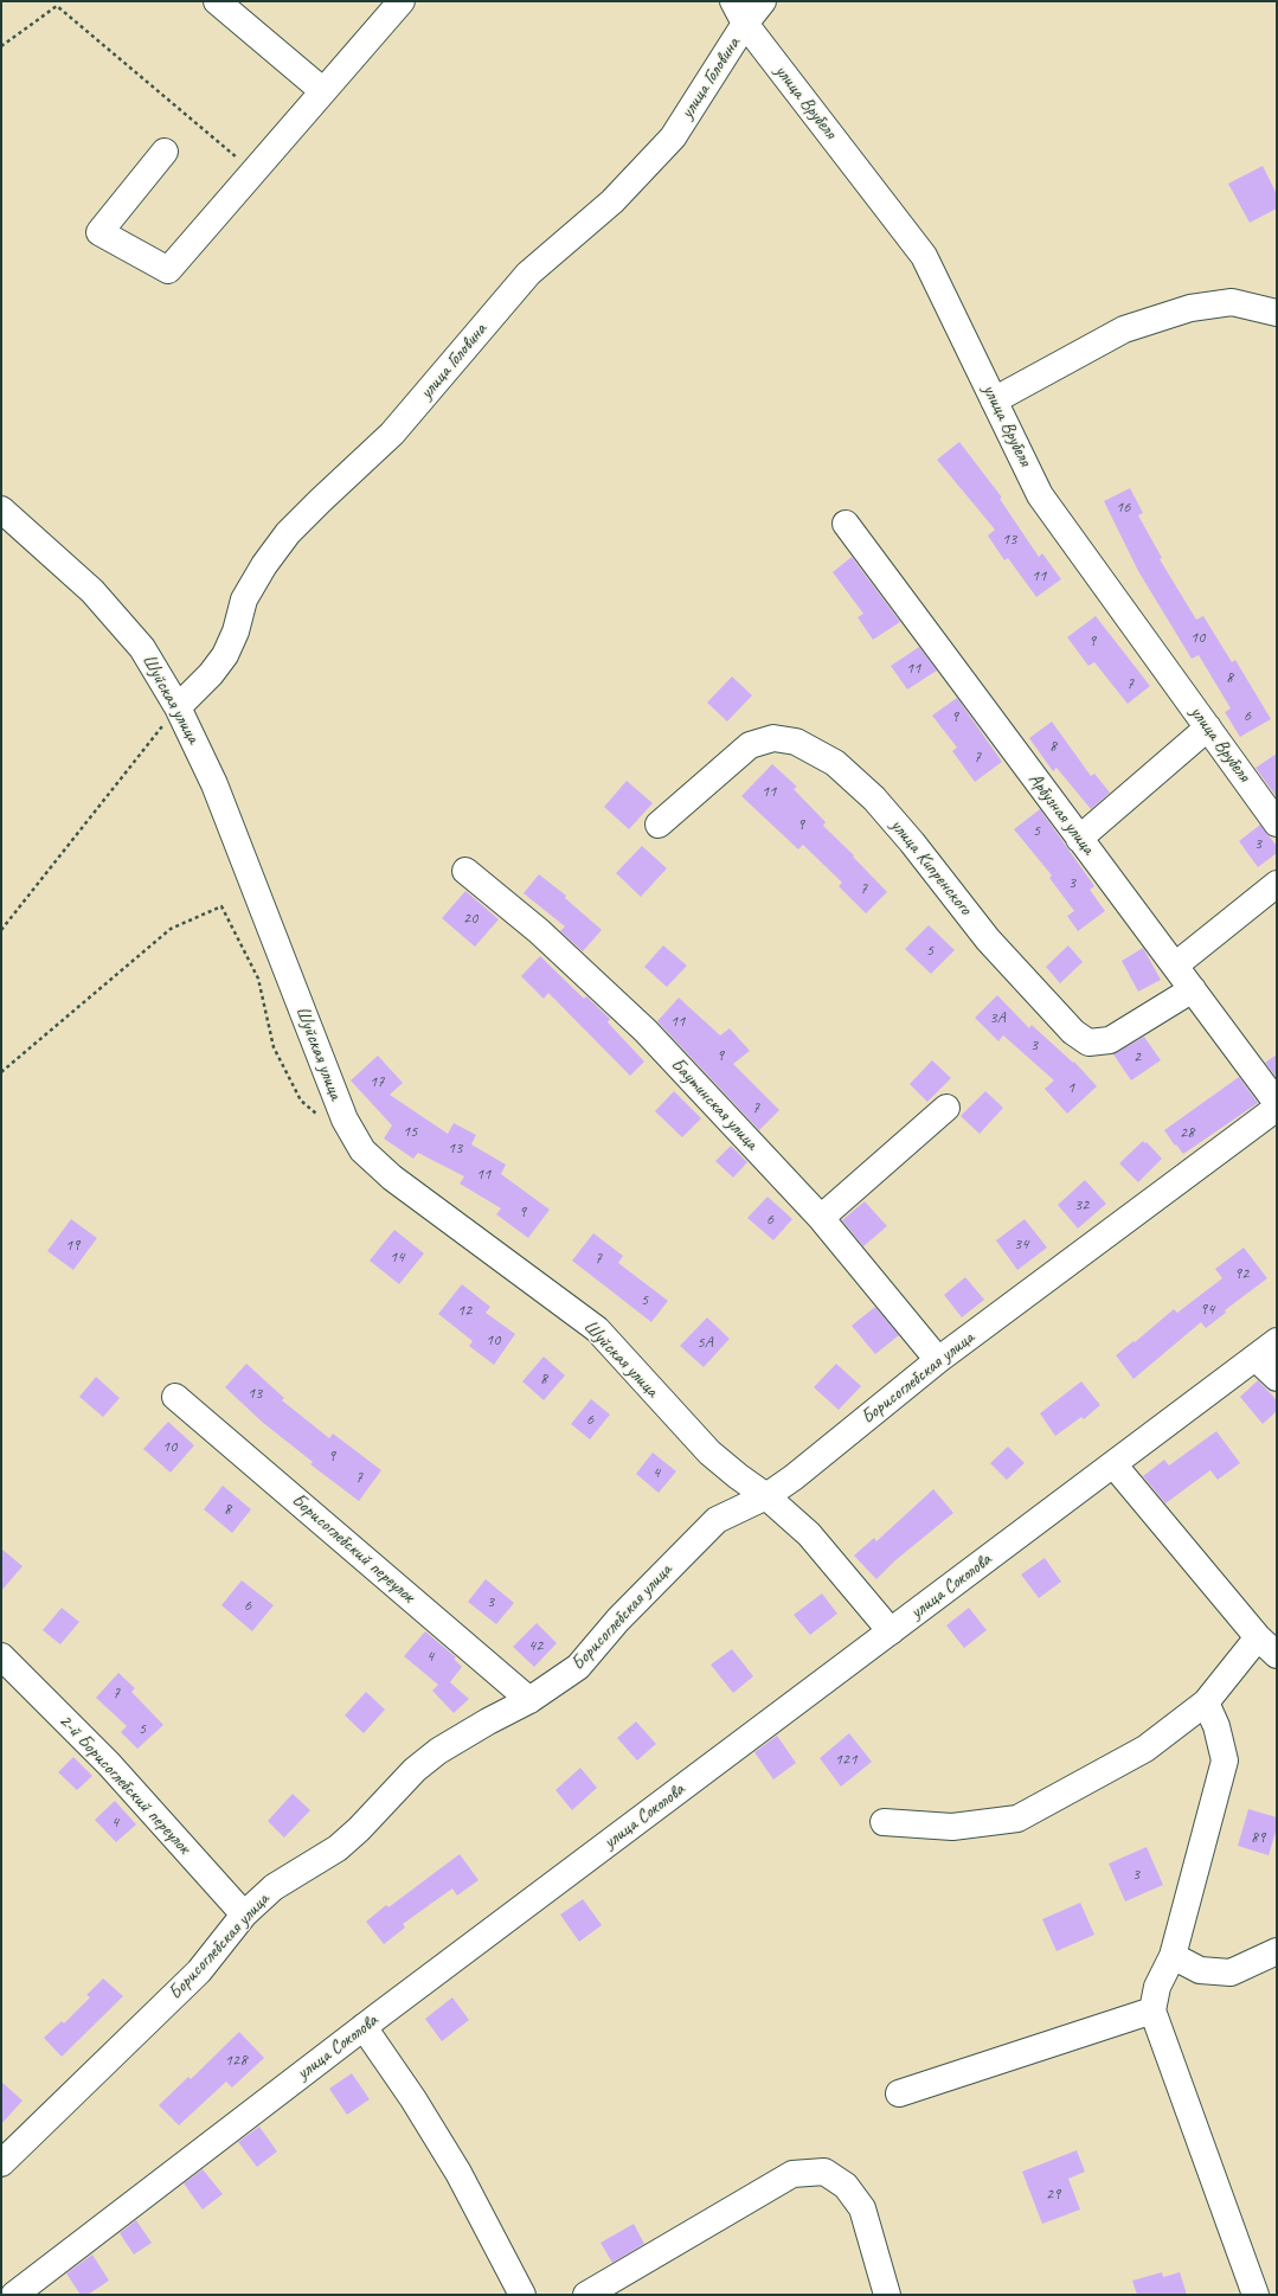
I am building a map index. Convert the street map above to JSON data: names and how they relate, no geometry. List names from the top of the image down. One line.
{"streets":{"street":["улица Головина","улица Врубеля","Шуйская улица","Арбузная улица","улица Кипренского","Баутинская улица","Борисоглебская улица","Борисоглебский переулок","улица Соколова","2-й Борисоглебский переулок"]},"crossings":[["улица Головина","улица Врубеля"],["улица Головина","Шуйская улица"],["Шуйская улица","Борисоглебская улица"],["Шуйская улица","улица Соколова"],["Арбузная улица","улица Кипренского"],["Баутинская улица","Борисоглебская улица"],["Борисоглебская улица","Борисоглебский переулок"],["Борисоглебская улица","2-й Борисоглебский переулок"]],"house_numbers":["16","13","11","10","9","11","8","7","6","9","8","7","11","9","5","3","3","7","20","5","3А","11","3","9","2","17","1","7","15","28","13","11","32","9","6","34","19","14","7","92","5","94","12","10","5А","8","13","6","10","9","4","7","8","3","6","42","4","7","5","121","4","89","3","128","29"]}
